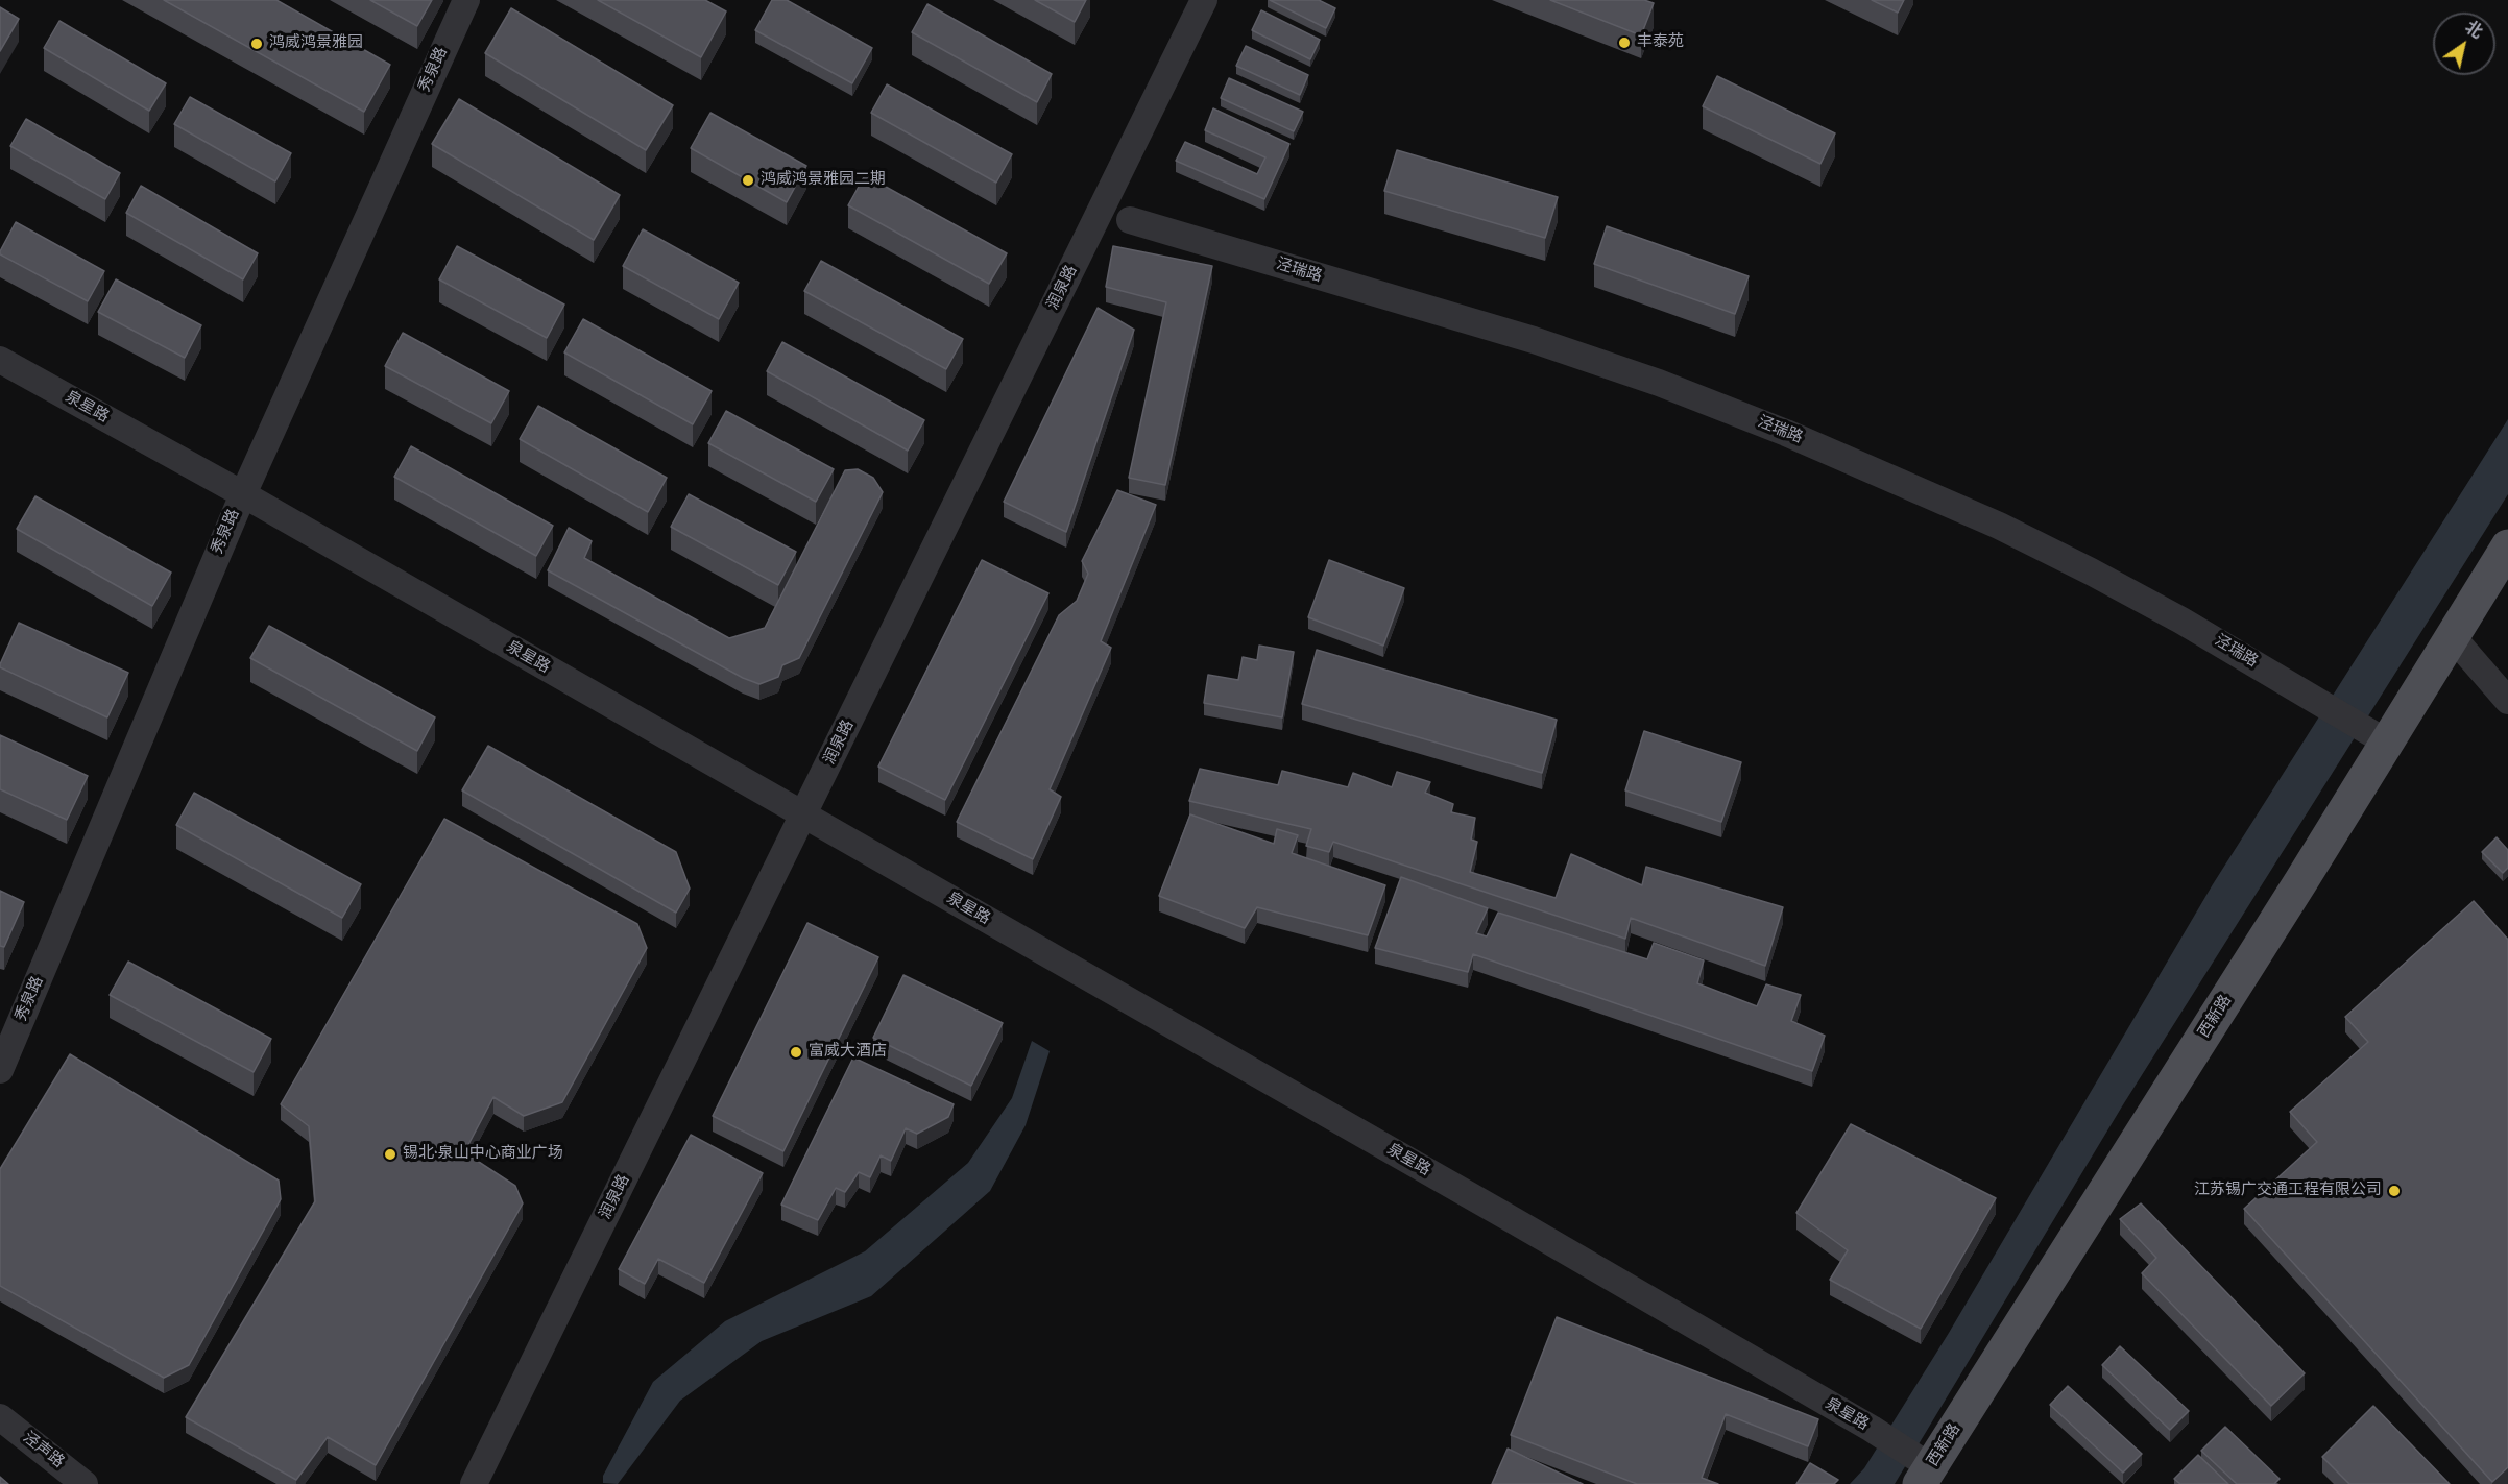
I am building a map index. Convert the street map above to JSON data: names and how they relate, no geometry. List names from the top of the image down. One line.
{"streets":{"main road":["西新路"],"street":["秀泉路","泾瑞路","润泉路","泉星路","泾声路"]},"crossings":[["秀泉路","泉星路"],["泾瑞路","西新路"],["润泉路","泉星路"],["泉星路","西新路"]],"places":["丰泰苑","鸿威鸿景雅园","鸿威鸿景雅园二期","富威大酒店","锡北·泉山中心商业广场","江苏锡广交通工程有限公司"],"north":"top right"}
